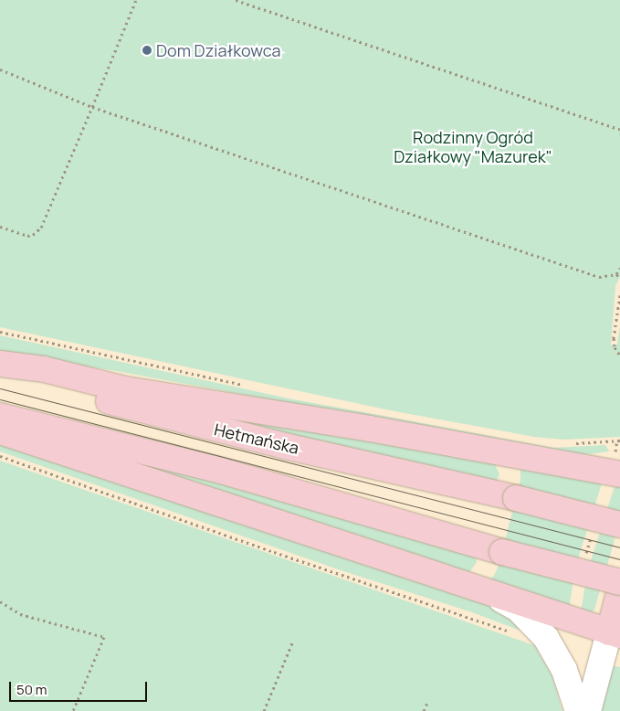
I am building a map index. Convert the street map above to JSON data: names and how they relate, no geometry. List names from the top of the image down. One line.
{"streets":{"main road":["Hetmańska"]},"parks":["Rodzinny Ogród Działkowy \"Mazurek\""],"places":["Dom Działkowca"],"scale_bar":"50 m"}
